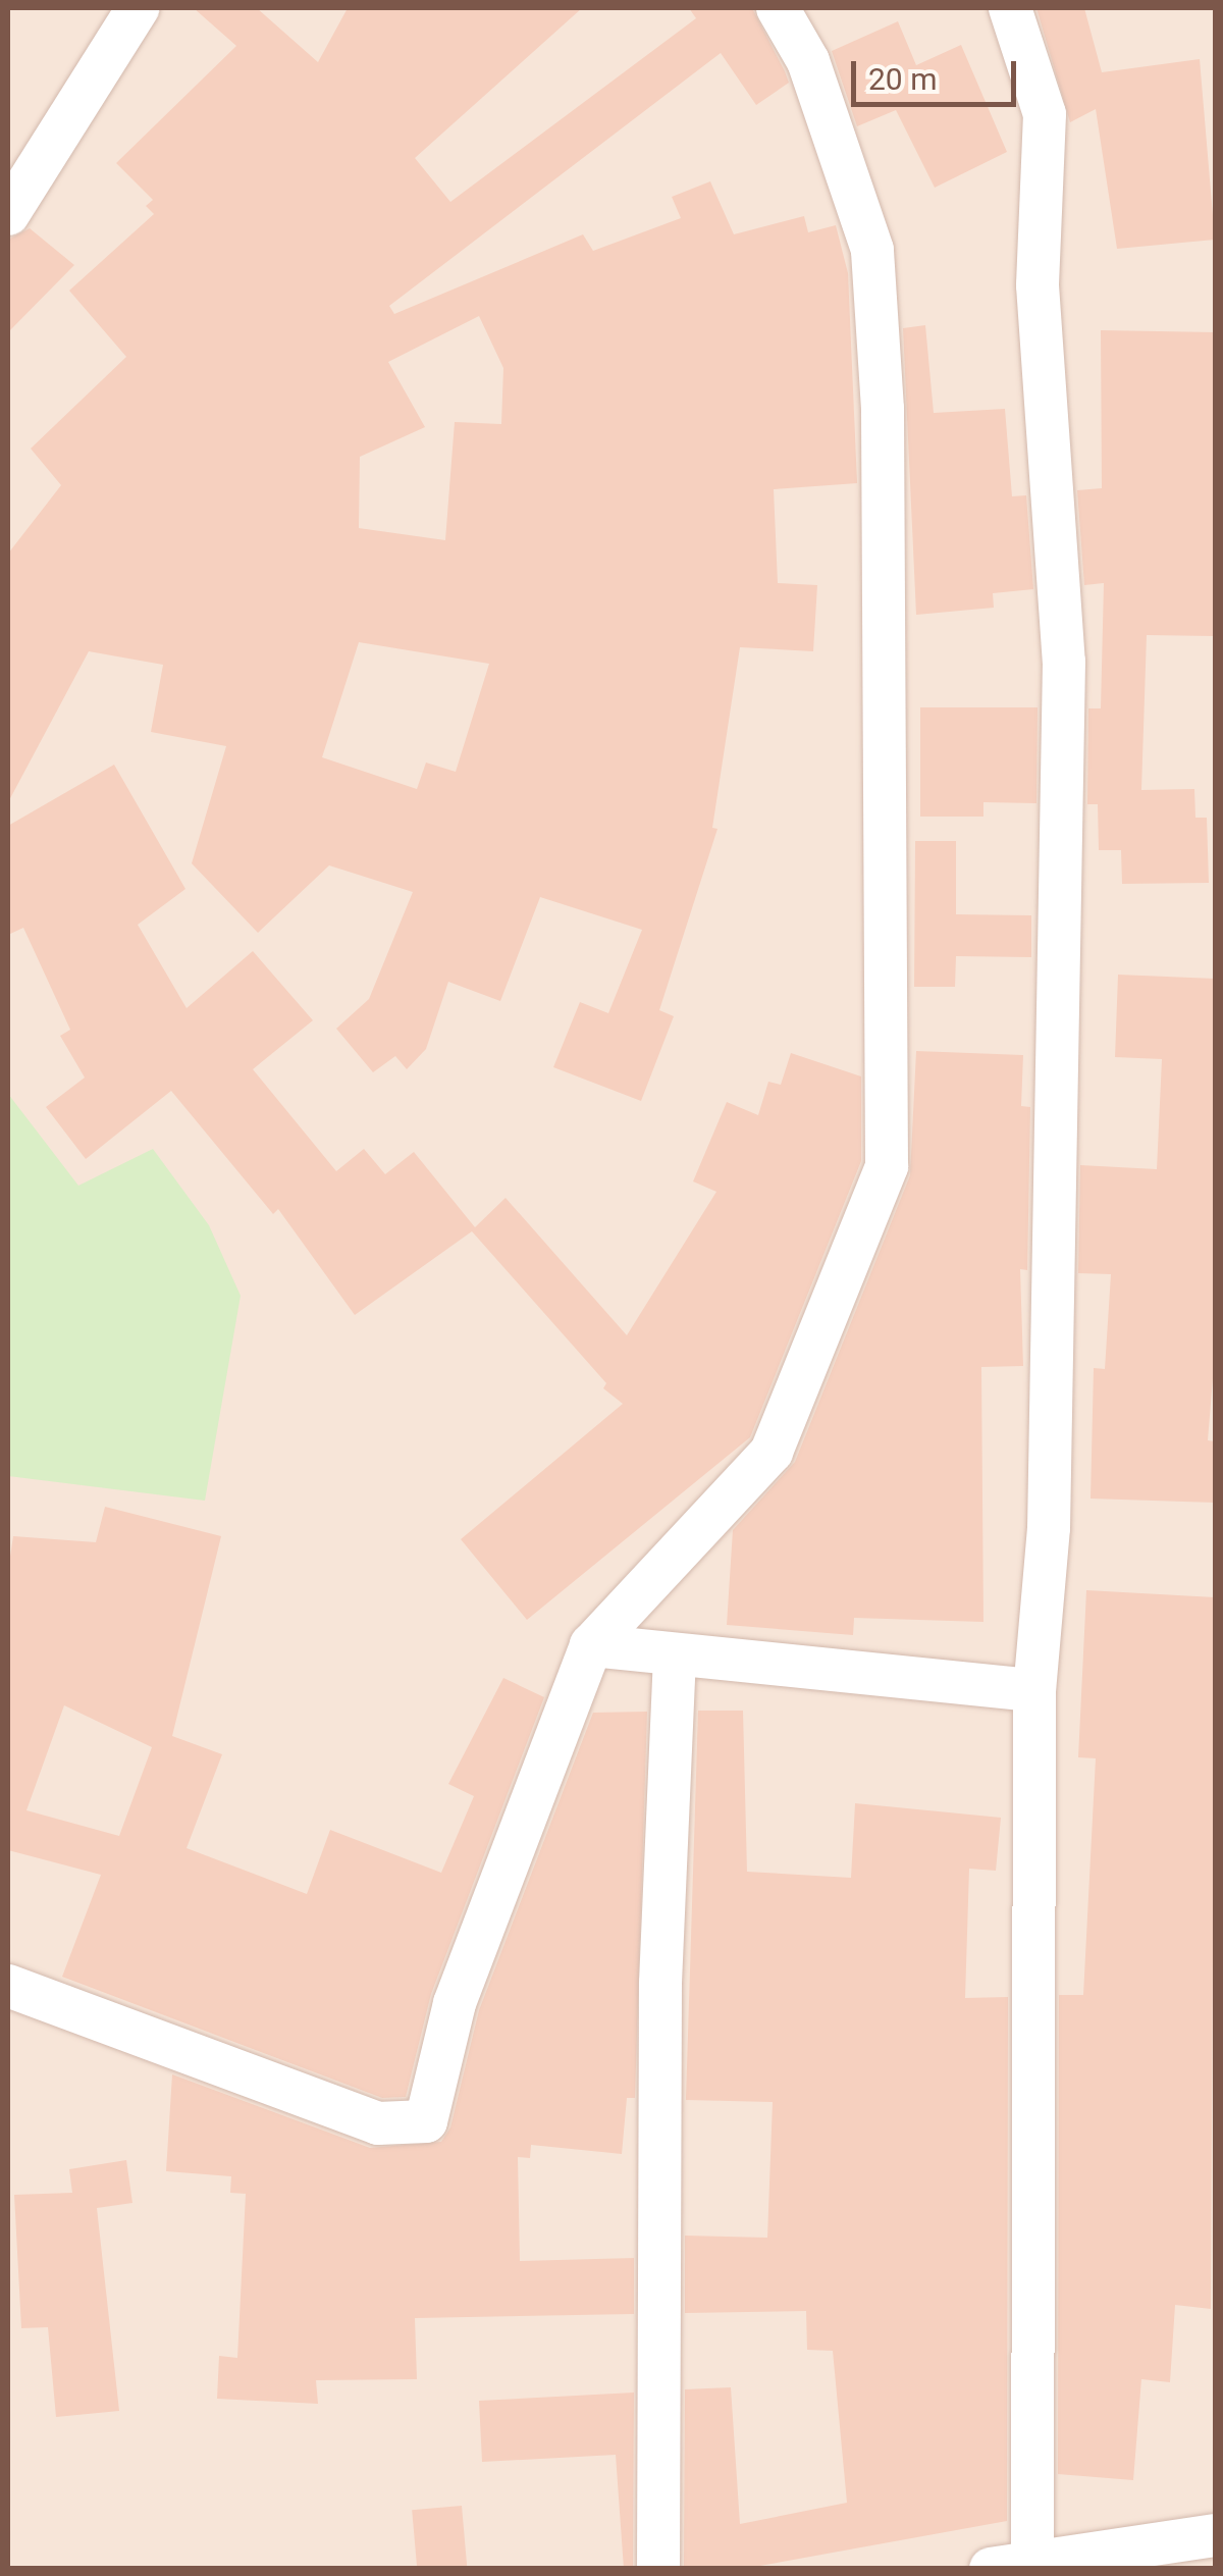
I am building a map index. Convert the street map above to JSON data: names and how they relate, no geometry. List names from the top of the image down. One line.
{"scale_bar":"20 m"}
